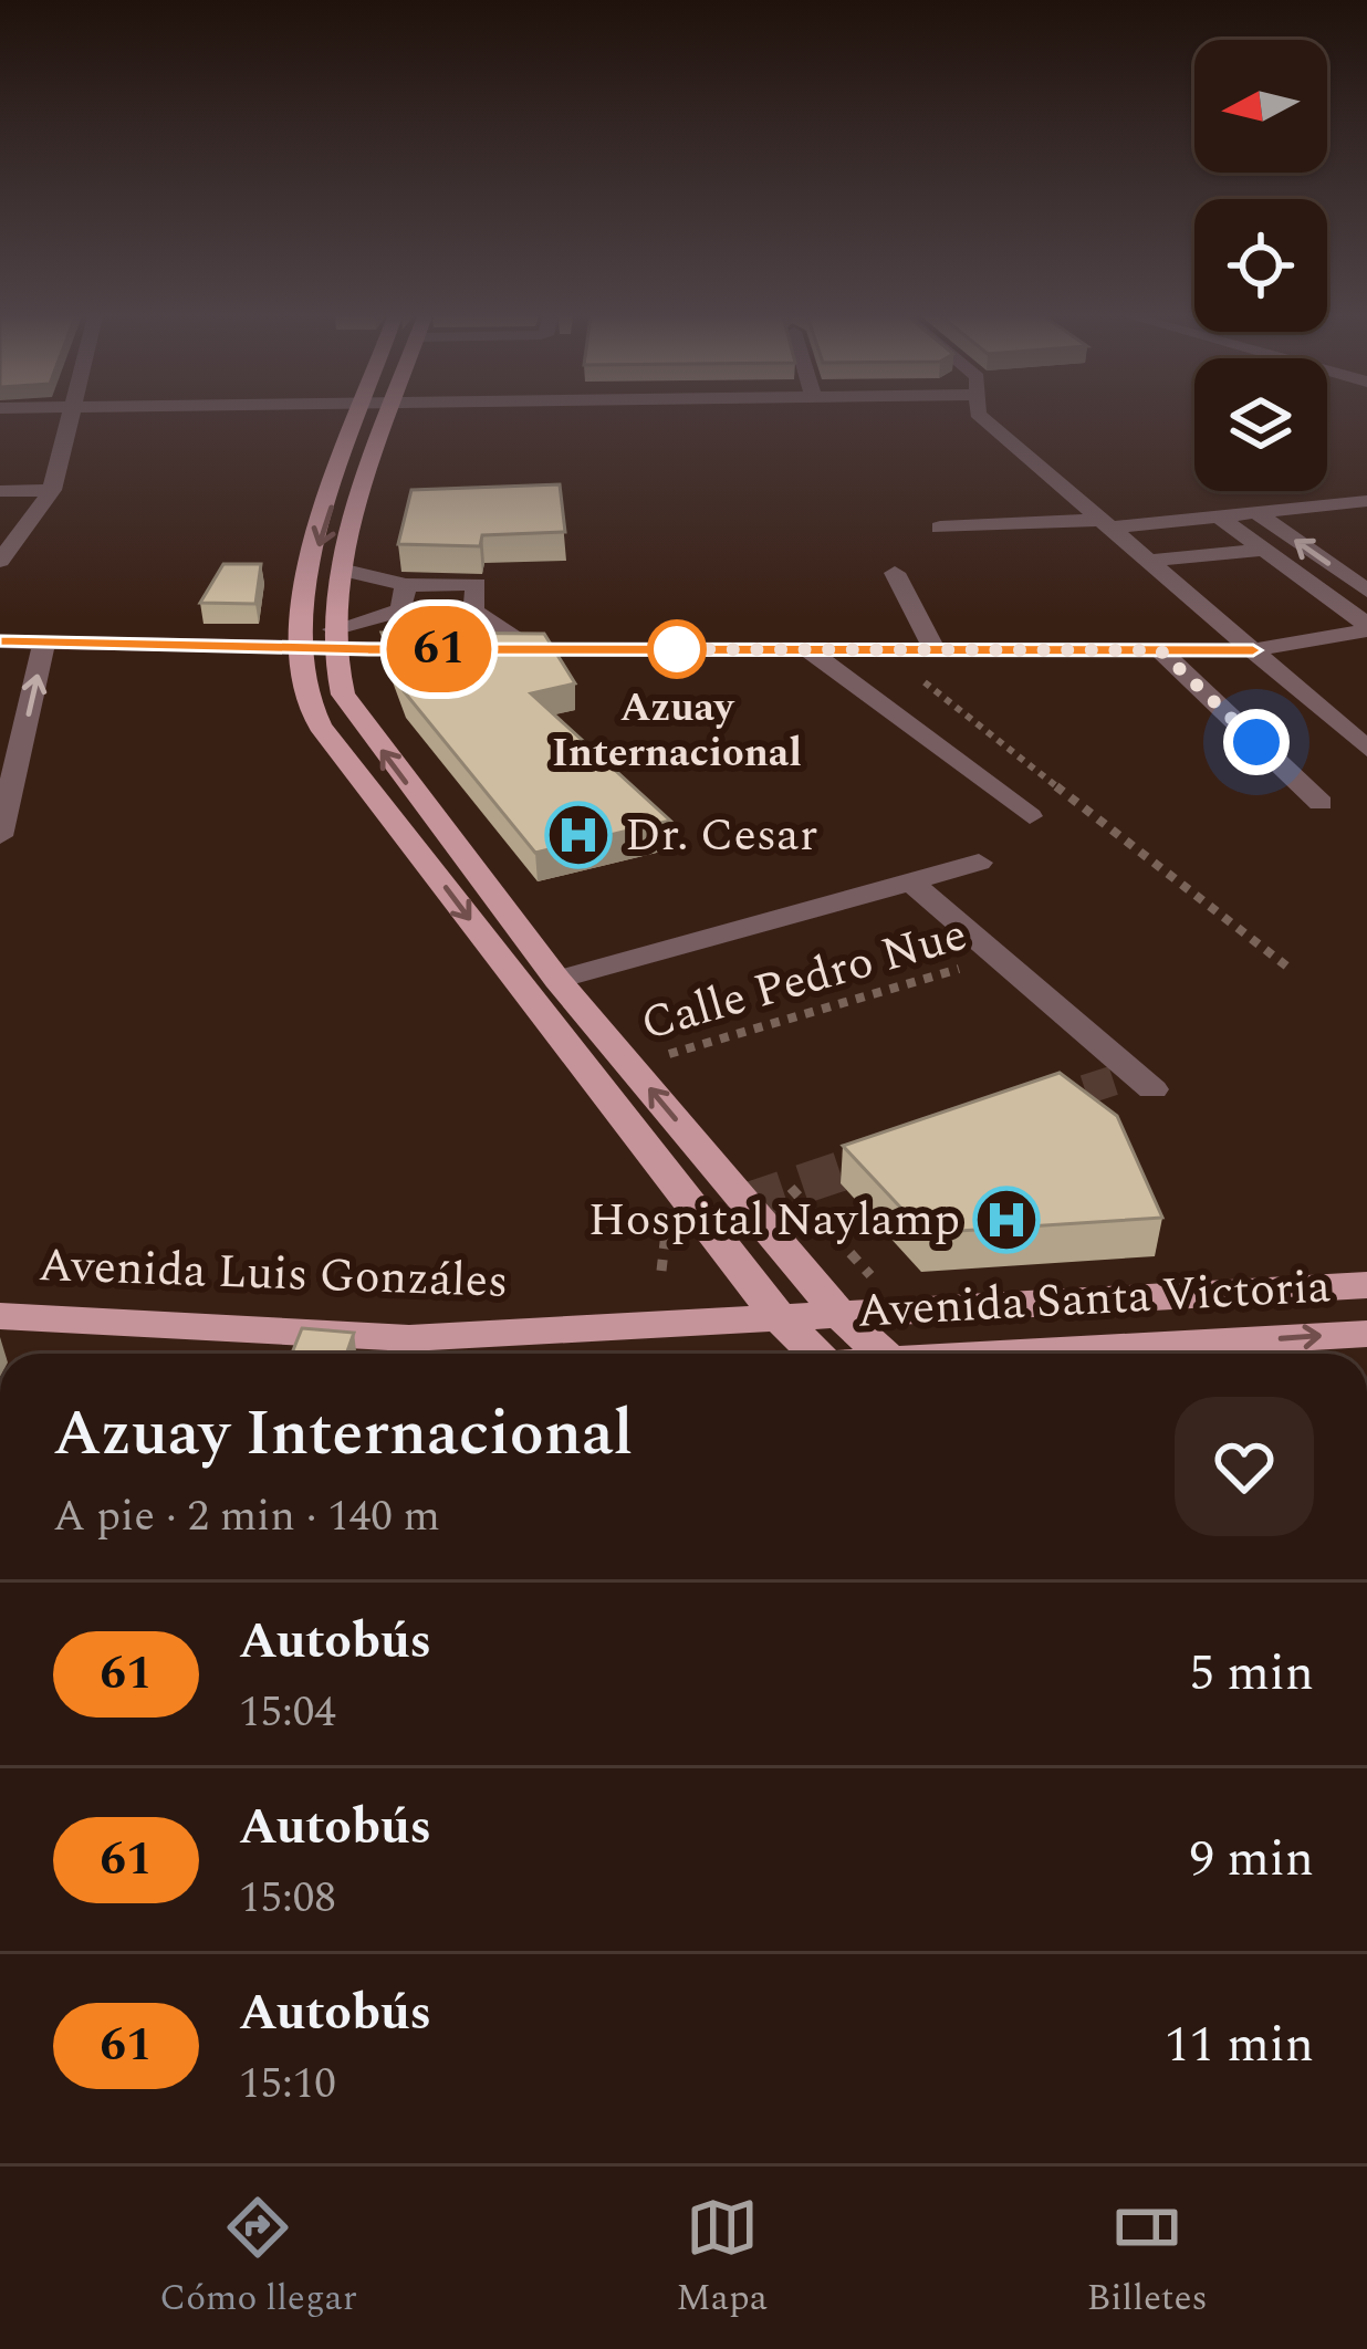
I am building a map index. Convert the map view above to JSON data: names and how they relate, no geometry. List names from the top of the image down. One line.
{"streets":{"main road":["Avenida Luis Gonzáles","Avenida Santa Victoria"],"path":["Calle Pedro Nue"]},"crossings":[["Avenida Luis Gonzáles","Avenida Santa Victoria"]],"places":{"other":["Azuay Internacional"],"hospital":["Dr. Cesar","Hospital Naylamp"]},"lines":["bus line 61"],"north":"left","page":{"on_map":"61","heading":["Azuay Internacional","A pie · 2 min · 140 m"],"list":[{"mark":"61","name":"Autobús","note":"15:04","value":"5 min"},{"mark":"61","name":"Autobús","note":"15:08","value":"9 min"},{"mark":"61","name":"Autobús","note":"15:10","value":"11 min"}],"tabs":["Cómo llegar","Mapa","Billetes"]}}
